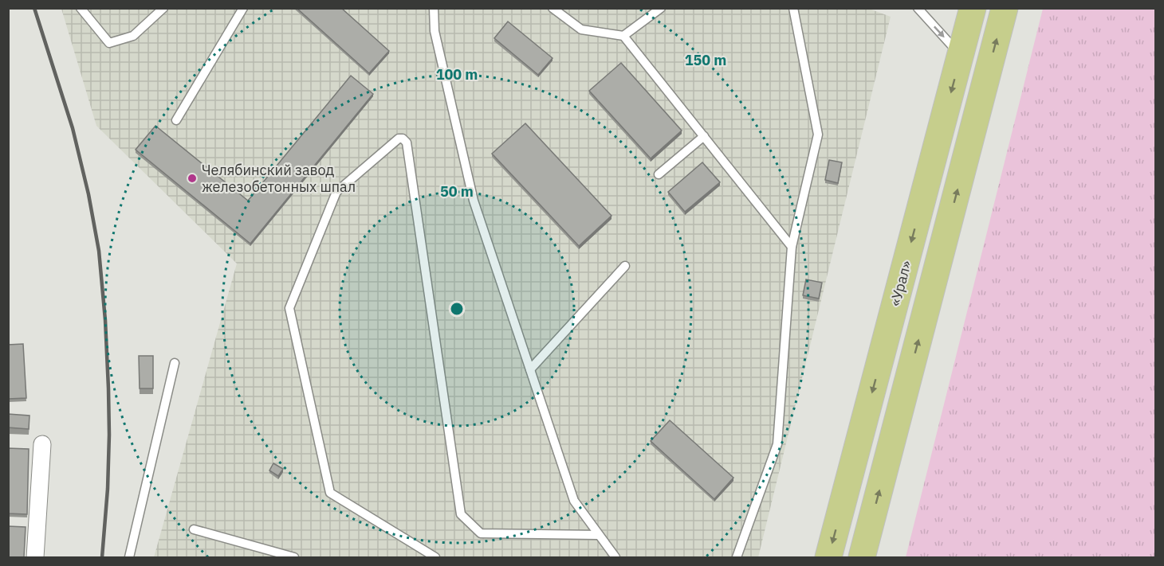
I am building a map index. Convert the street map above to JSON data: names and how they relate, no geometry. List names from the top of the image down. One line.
{"streets":{"main road":["«Урал»"]},"places":["Челябинский завод железобетонных шпал"],"rings":["150 m","100 m","50 m"]}
